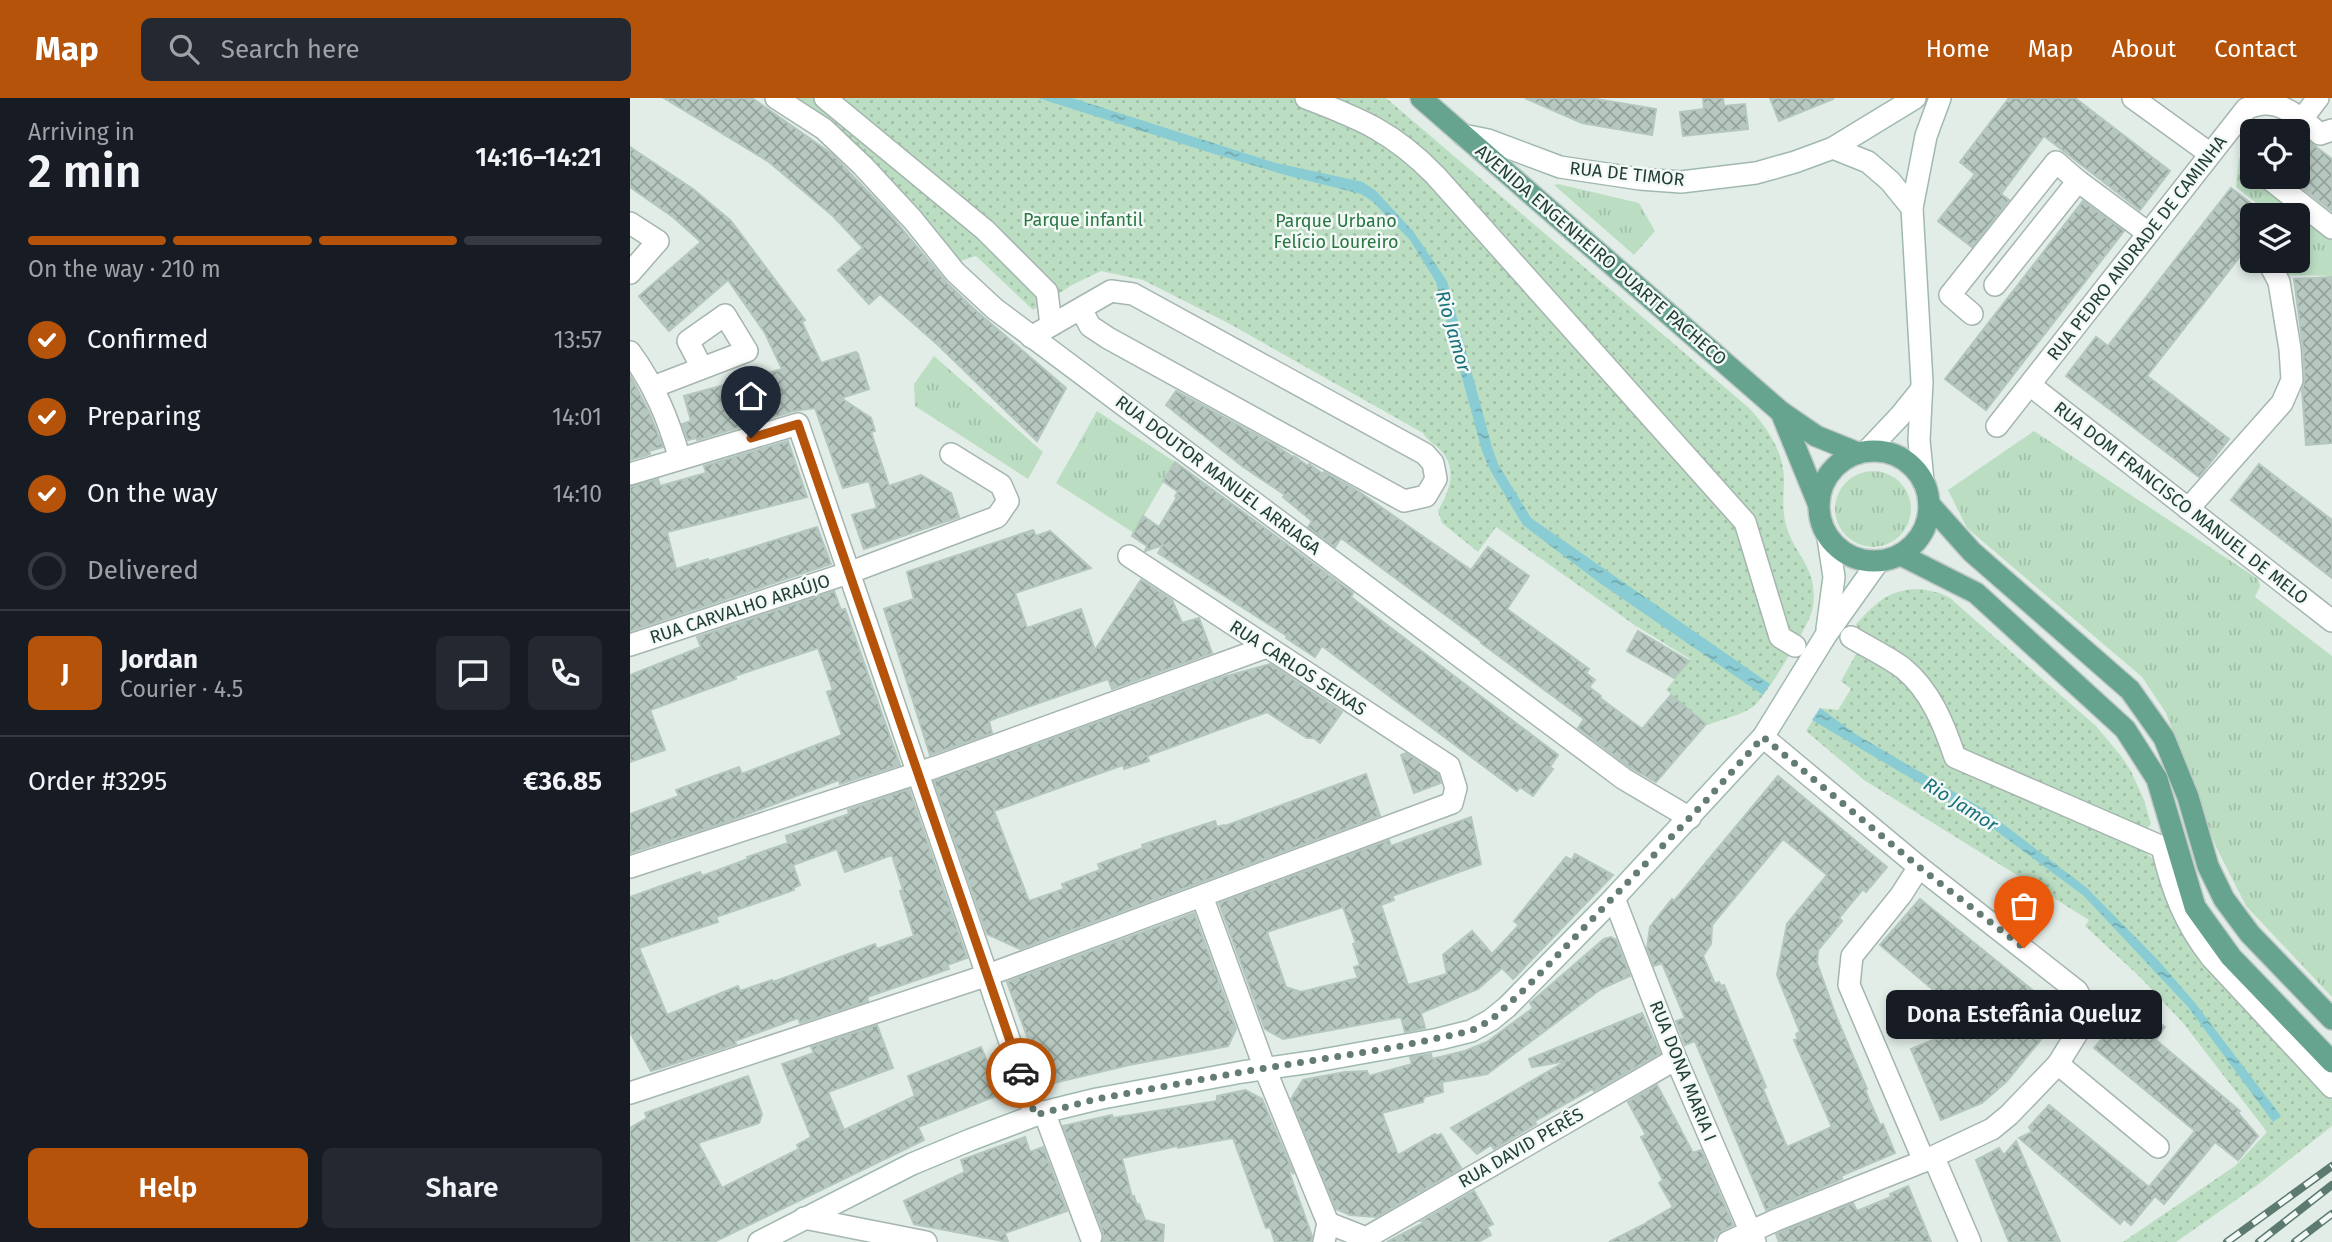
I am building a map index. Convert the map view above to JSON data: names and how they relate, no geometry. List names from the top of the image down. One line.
{"streets":{"main road":["AVENIDA ENGENHEIRO DUARTE PACHECO"],"street":["RUA DE TIMOR","RUA PEDRO ANDRADE DE CAMINHA","RUA DOUTOR MANUEL ARRIAGA","RUA DOM FRANCISCO MANUEL DE MELO","RUA CARVALHO ARAÚJO","RUA CARLOS SEIXAS","RUA DONA MARIA I","RUA DAVID PERÊS"]},"crossings":[["RUA DE TIMOR","AVENIDA ENGENHEIRO DUARTE PACHECO"],["RUA PEDRO ANDRADE DE CAMINHA","RUA DOM FRANCISCO MANUEL DE MELO"],["RUA DONA MARIA I","RUA DAVID PERÊS"]],"water":["Rio Jamor"],"parks":["Parque infantil","Parque Urbano Felício Loureiro"],"places":["Dona Estefânia Queluz"],"page":{"header":"Map","search":"Search here","nav":["Home","Map","About","Contact"],"heading":["2 min","Arriving in","14:16–14:21"],"panel":["Jordan","Courier · 4.5","Order #3295","€36.85"],"bar":"On the way · 210 m","list":[["Confirmed","13:57"],["Preparing","14:01"],["On the way","14:10"],"Delivered"],"round":"J","bubble":"Dona Estefânia Queluz","buttons":["Help","Share"]}}
